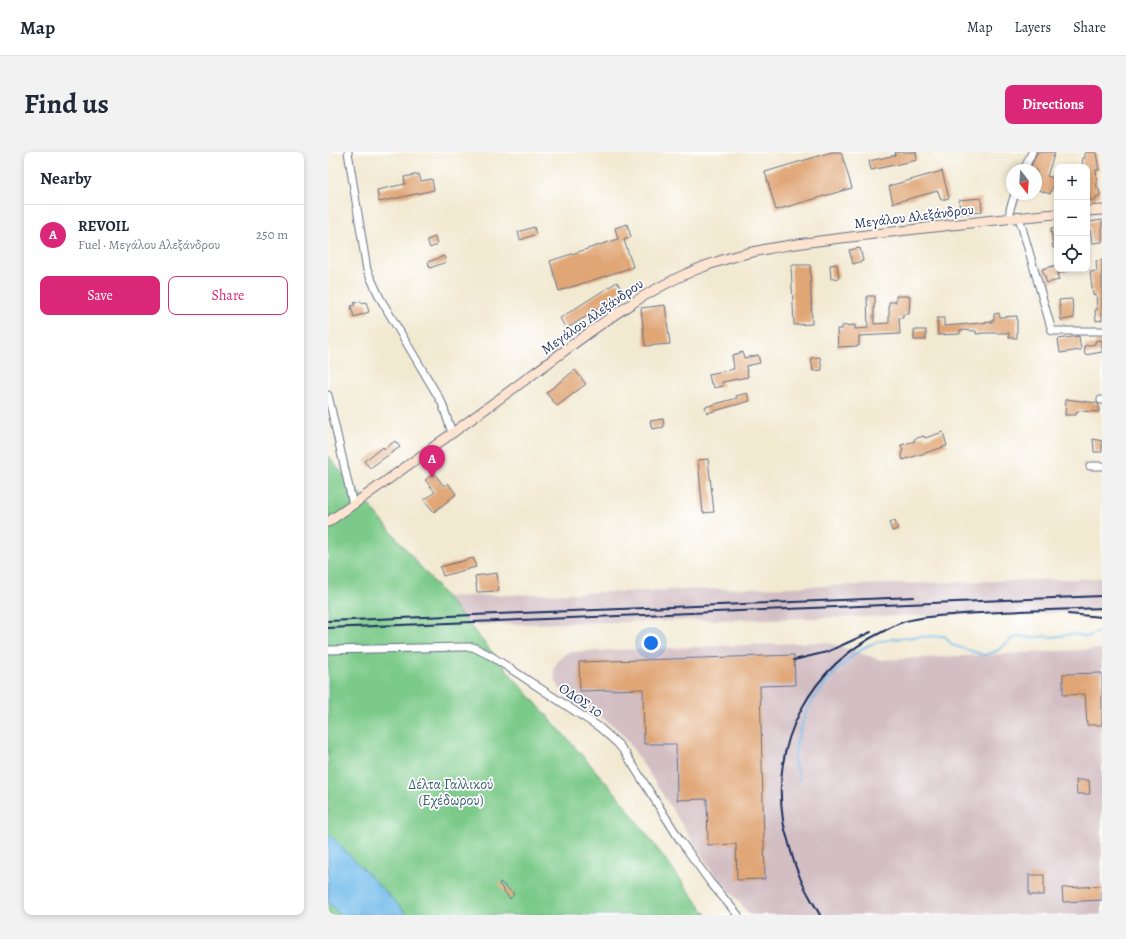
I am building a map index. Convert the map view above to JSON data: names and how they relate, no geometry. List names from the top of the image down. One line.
{"streets":{"street":["Μεγάλου Αλεξάνδρου","ΟΔΟΣ 10"]},"parks":["Δέλτα Γαλλικού (Εχέδωρου)"],"north":"bottom","page":{"header":"Map","nav":["Map","Layers","Share"],"title":"Find us","buttons":["Directions",["Save","Share"]],"heading":"Nearby","map_buttons":["+","−"],"list":[{"mark":"A","name":"REVOIL","note":"Fuel · Μεγάλου Αλεξάνδρου","value":"250 m"}],"pins":"A"}}
